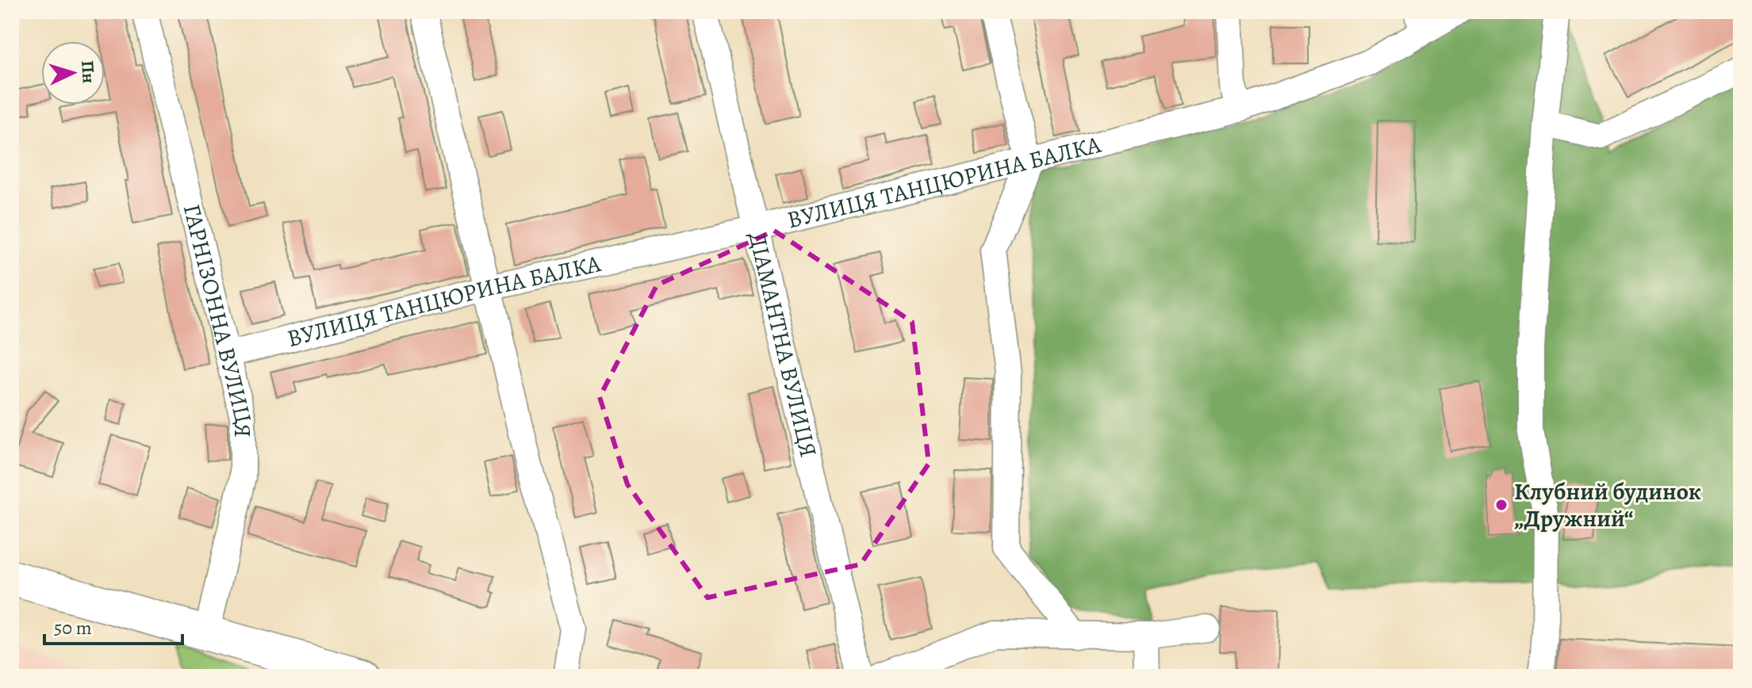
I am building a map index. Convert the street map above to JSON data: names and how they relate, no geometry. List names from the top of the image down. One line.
{"streets":{"street":["ВУЛИЦЯ ТАНЦЮРИНА БАЛКА","ГАРНІЗОННА ВУЛИЦЯ","ДІАМАНТНА ВУЛИЦЯ"]},"crossings":[["ВУЛИЦЯ ТАНЦЮРИНА БАЛКА","ГАРНІЗОННА ВУЛИЦЯ"],["ВУЛИЦЯ ТАНЦЮРИНА БАЛКА","ДІАМАНТНА ВУЛИЦЯ"]],"places":["Клубний будинок „Дружний“"],"scale_bar":"50 m","north":"right"}
